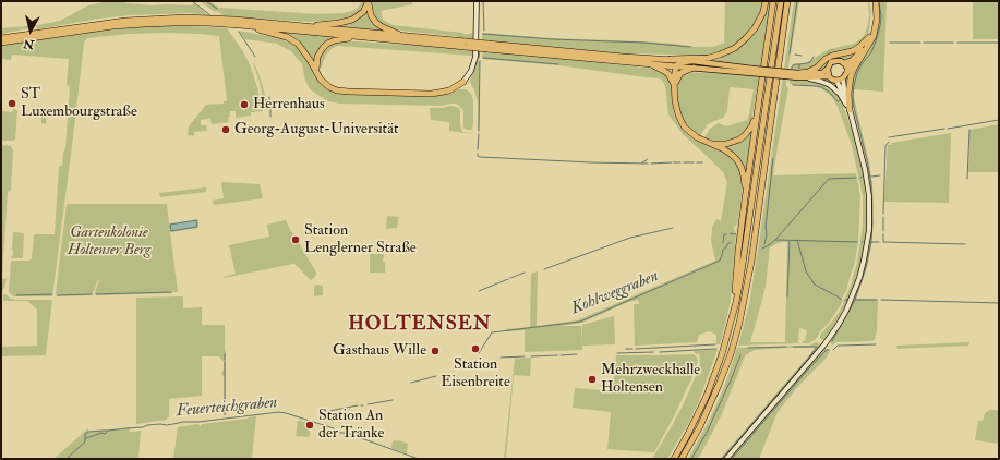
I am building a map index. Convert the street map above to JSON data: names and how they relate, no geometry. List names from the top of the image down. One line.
{"districts":["HOLTENSEN"],"water":["Kohlweggraben","Feuerteichgraben"],"parks":["Gartenkolonie Holtenser Berg"],"places":["ST Luxembourgstraße","Herrenhaus","Georg-August-Universität","Station Lenglerner Straße","Station Eisenbreite","Gasthaus Wille","Mehrzweckhalle Holtensen","Station An der Tränke"],"north":"bottom"}
